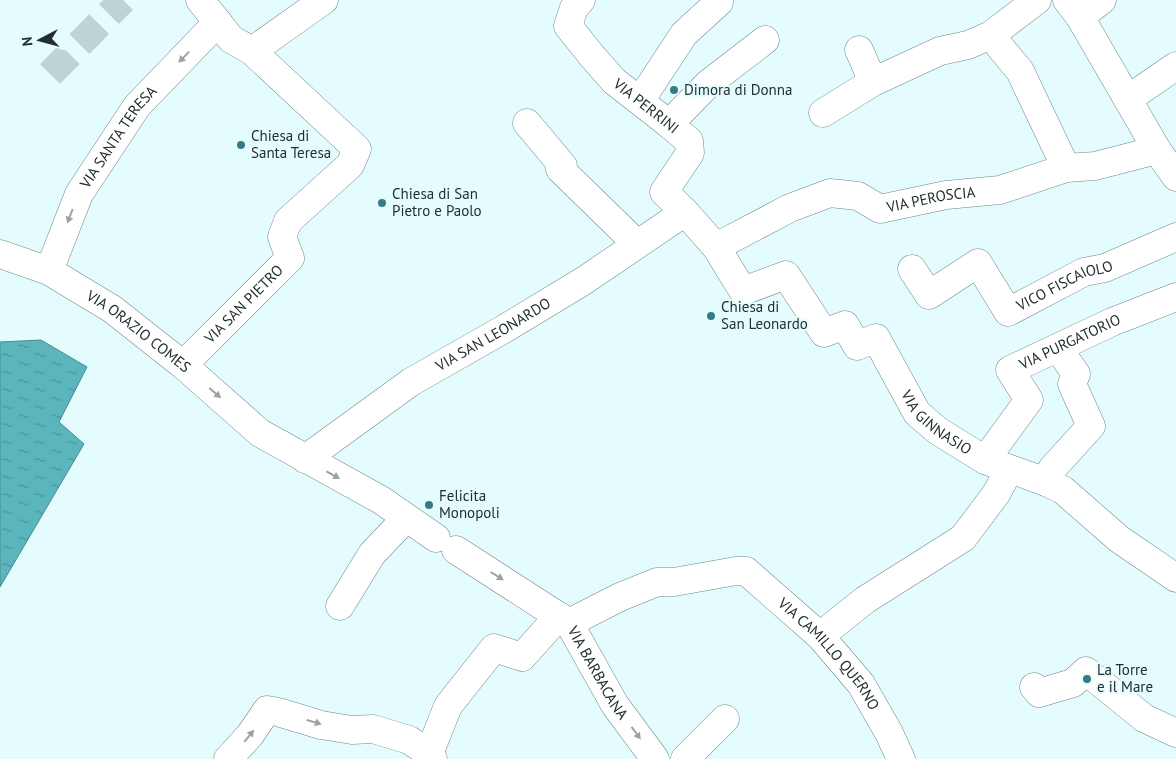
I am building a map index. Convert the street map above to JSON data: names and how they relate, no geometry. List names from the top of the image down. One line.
{"streets":{"street":["VIA PERRINI","VIA SANTA TERESA","VIA PEROSCIA","VICO FISCAIOLO","VIA SAN PIETRO","VIA ORAZIO COMES","VIA SAN LEONARDO","VIA PURGATORIO","VIA GINNASIO","VIA CAMILLO QUERNO","VIA BARBACANA"]},"crossings":[["VIA PERRINI","VIA SAN LEONARDO"],["VIA SANTA TERESA","VIA ORAZIO COMES"],["VIA PEROSCIA","VIA GINNASIO"],["VIA SAN PIETRO","VIA ORAZIO COMES"],["VIA ORAZIO COMES","VIA BARBACANA"],["VIA SAN LEONARDO","VIA BARBACANA"],["VIA PURGATORIO","VIA GINNASIO"],["VIA CAMILLO QUERNO","VIA BARBACANA"]],"one_way":["VIA SANTA TERESA","VIA BARBACANA"],"places":["Dimora di Donna","Chiesa di Santa Teresa","Chiesa di San Pietro e Paolo","Chiesa di San Leonardo","Felicita Monopoli","La Torre e il Mare"],"north":"left"}
